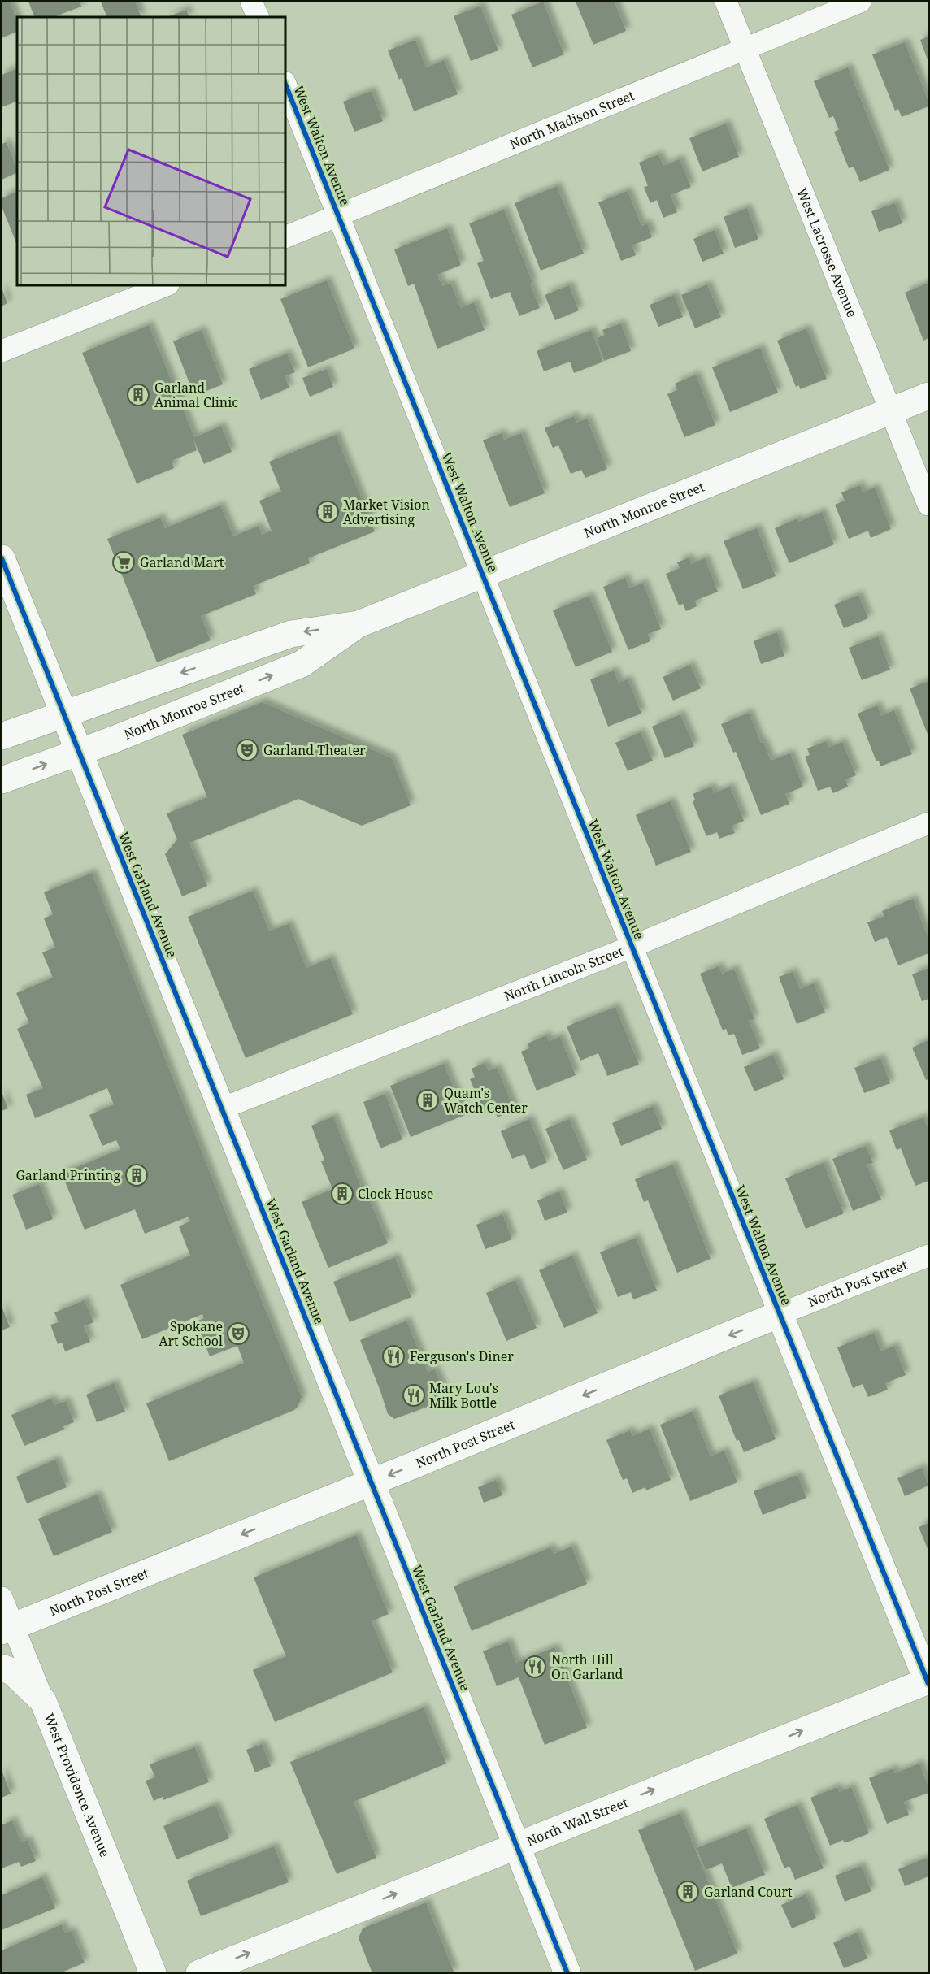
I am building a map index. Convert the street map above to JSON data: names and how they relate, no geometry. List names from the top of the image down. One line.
{"streets":{"street":["North Madison Street","West Walton Avenue","West Lacrosse Avenue","North Monroe Street","West Garland Avenue","North Lincoln Street","North Post Street","West Providence Avenue","North Wall Street"]},"crossings":[["North Madison Street","West Walton Avenue"],["North Madison Street","West Lacrosse Avenue"],["West Walton Avenue","North Monroe Street"],["West Walton Avenue","North Lincoln Street"],["West Walton Avenue","North Post Street"],["West Walton Avenue","North Wall Street"],["West Lacrosse Avenue","North Monroe Street"],["North Monroe Street","West Garland Avenue"],["West Garland Avenue","North Lincoln Street"],["West Garland Avenue","North Post Street"],["West Garland Avenue","North Wall Street"],["North Post Street","West Providence Avenue"]],"one_way":["North Post Street","North Wall Street"],"places":{"building":["Garland Animal Clinic","Market Vision Advertising","Quam's Watch Center","Garland Printing","Clock House","Garland Court"],"supermarket":["Garland Mart"],"theatre":["Garland Theater","Spokane Art School"],"restaurant":["Ferguson's Diner","Mary Lou's Milk Bottle","North Hill On Garland"]}}
